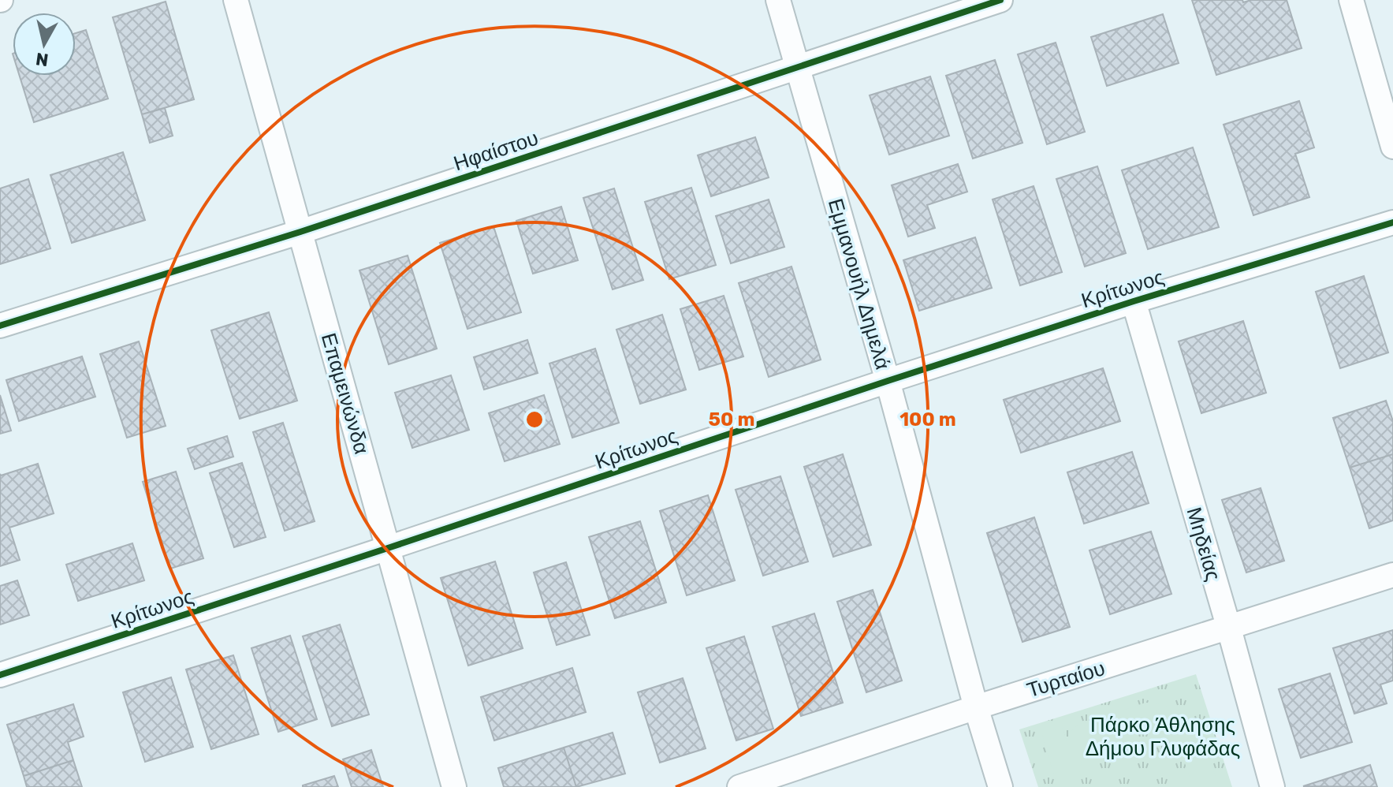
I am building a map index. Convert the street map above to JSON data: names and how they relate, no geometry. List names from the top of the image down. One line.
{"streets":{"street":["Ηφαίστου","Εμμανουήλ Δημελά","Κρίτωνος","Επαμεινώνδα","Μηδείας","Τυρταίου"]},"crossings":[["Ηφαίστου","Εμμανουήλ Δημελά"],["Ηφαίστου","Επαμεινώνδα"],["Εμμανουήλ Δημελά","Κρίτωνος"],["Εμμανουήλ Δημελά","Τυρταίου"],["Κρίτωνος","Επαμεινώνδα"],["Κρίτωνος","Μηδείας"],["Μηδείας","Τυρταίου"]],"parks":["Πάρκο Άθλησης Δήμου Γλυφάδας"],"north":"bottom","rings":["50 m","100 m"]}
